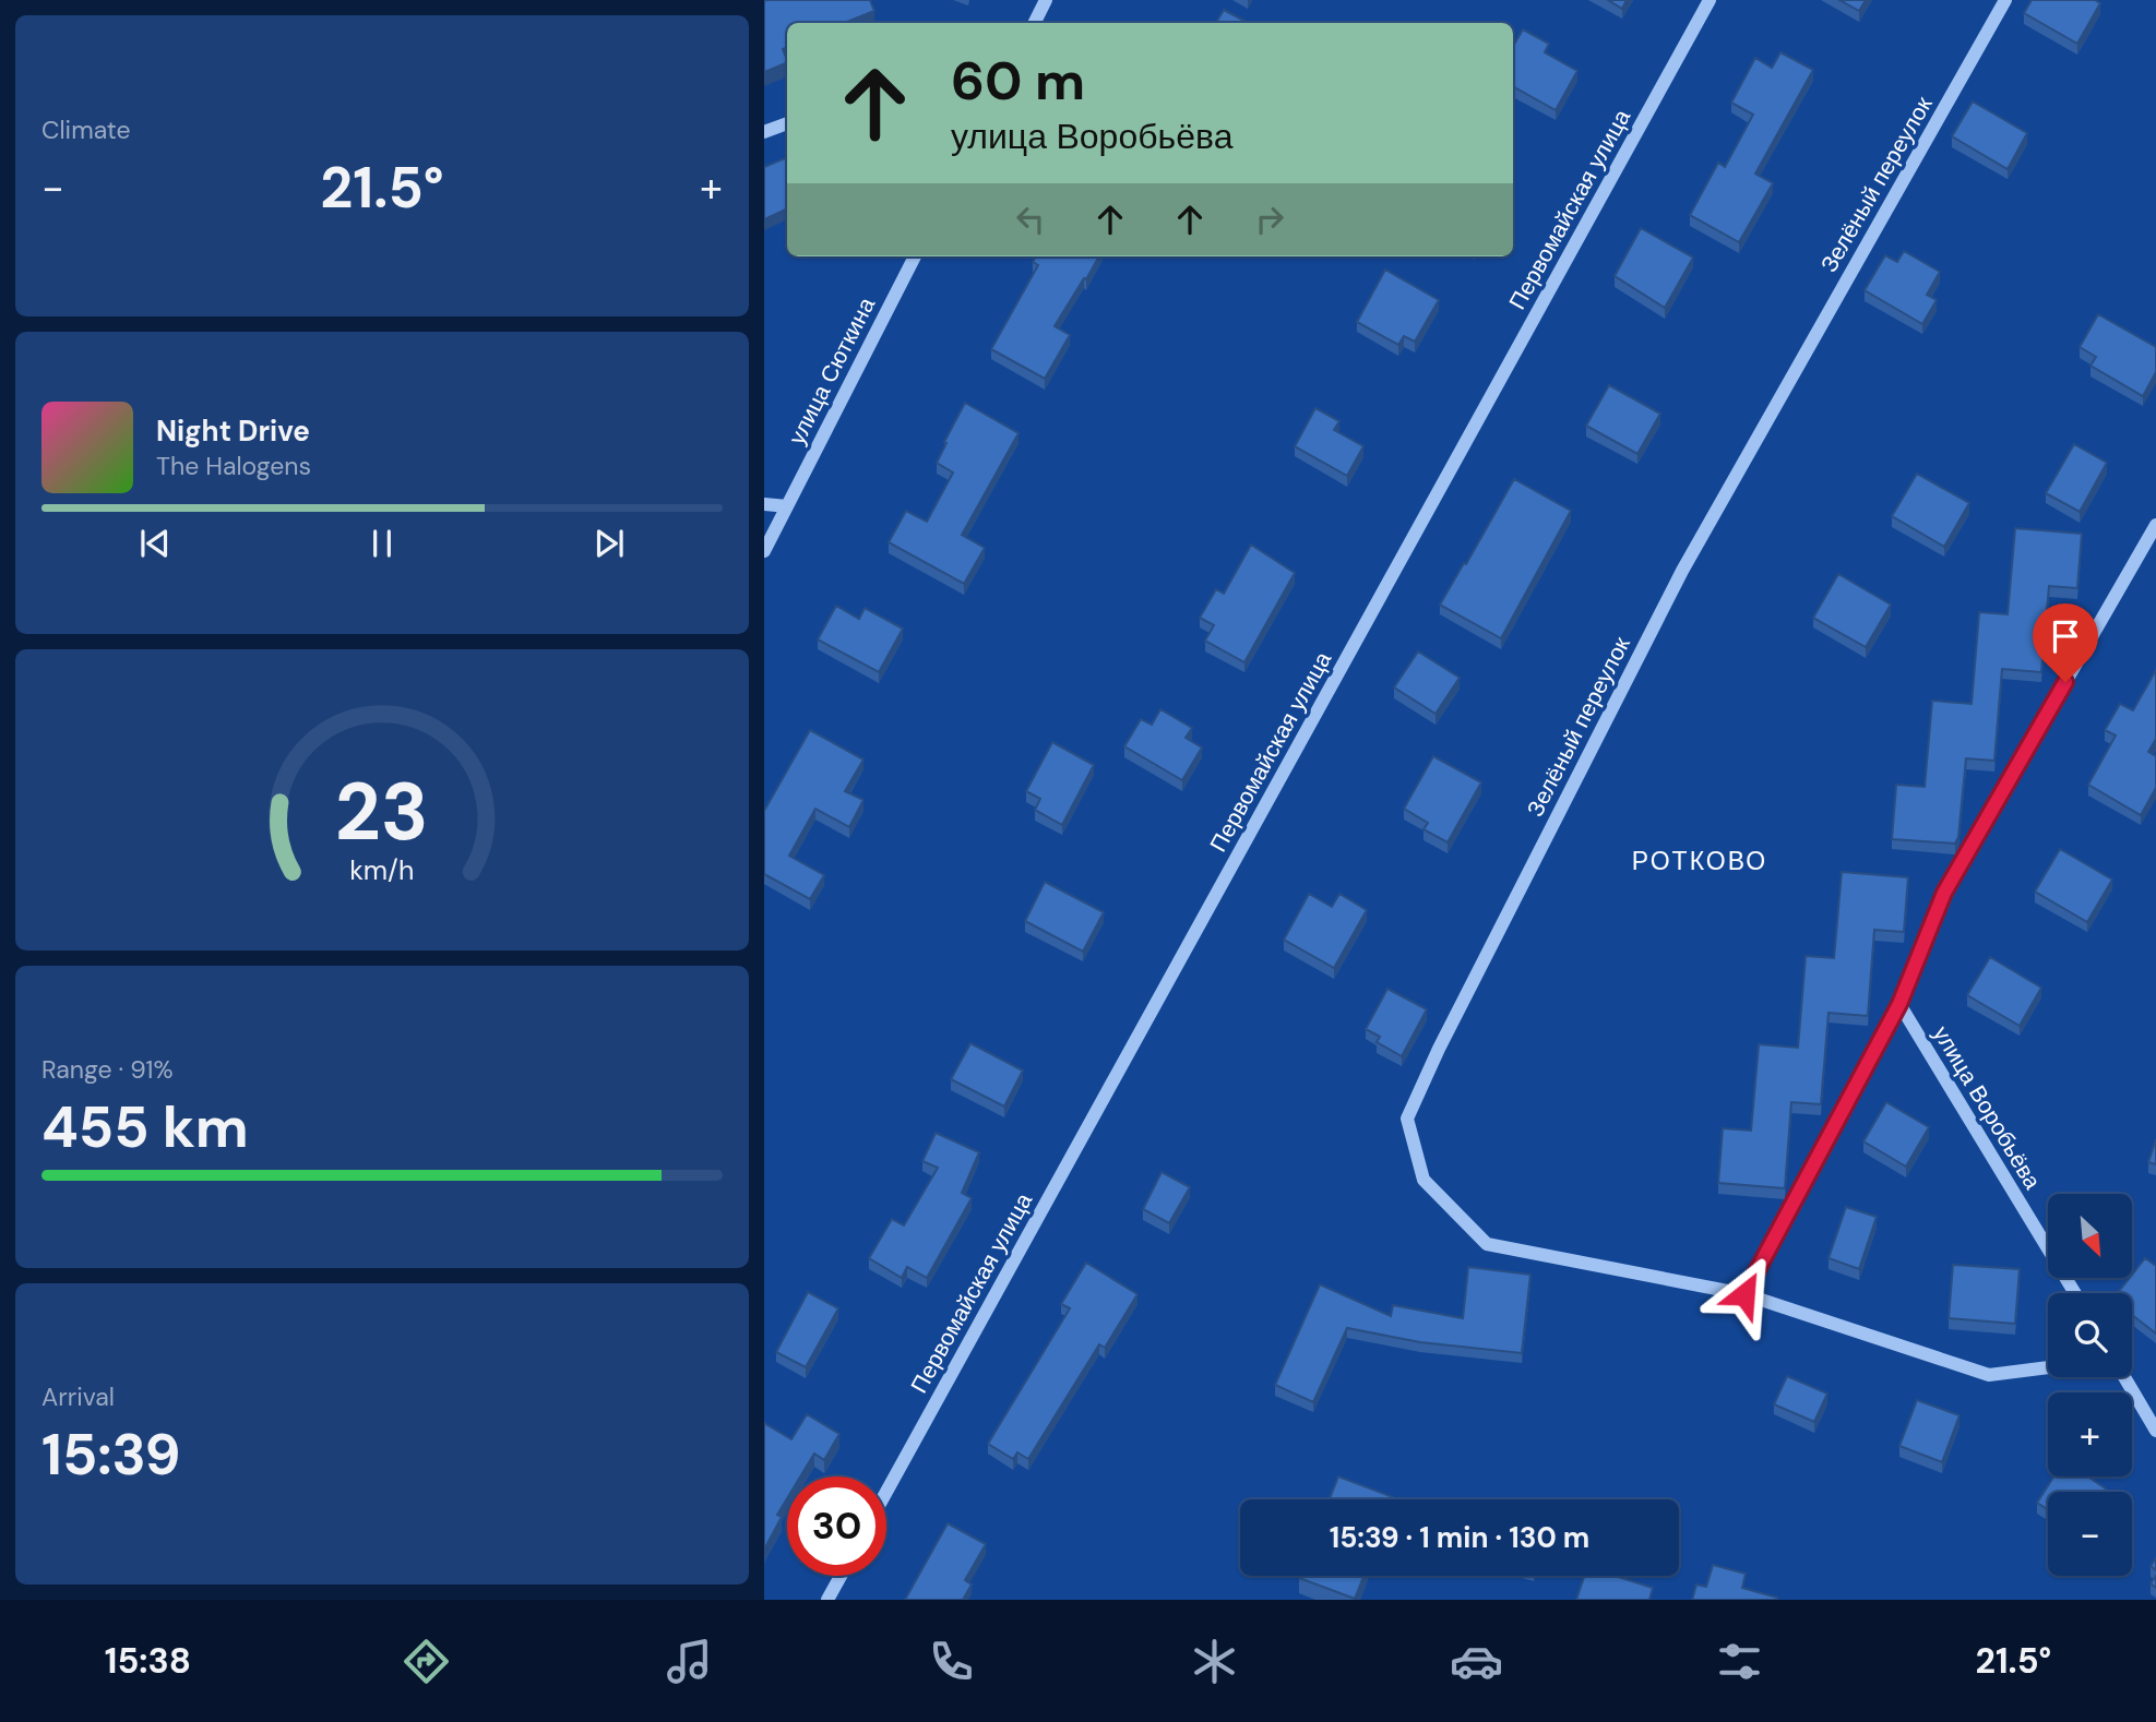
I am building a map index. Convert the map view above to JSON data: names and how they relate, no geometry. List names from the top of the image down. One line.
{"streets":{"street":["Зелёный переулок","Первомайская улица","улица Сюткина","улица Воробьёва"]},"districts":["РОТКОВО"],"north":"bottom right","page":{"tile":["Climate",["Range · 91%","455 km"],["Arrival","15:39"]],"turn":["60 m","улица Воробьёва"],"heat":["−","21.5°","+"],"song":["Night Drive","The Halogens"],"map_buttons":["+","−"],"limit":"30","trip":"15:39 · 1 min · 130 m","tabs":["15:38","21.5°"],"gauge":["23","km/h"]}}
